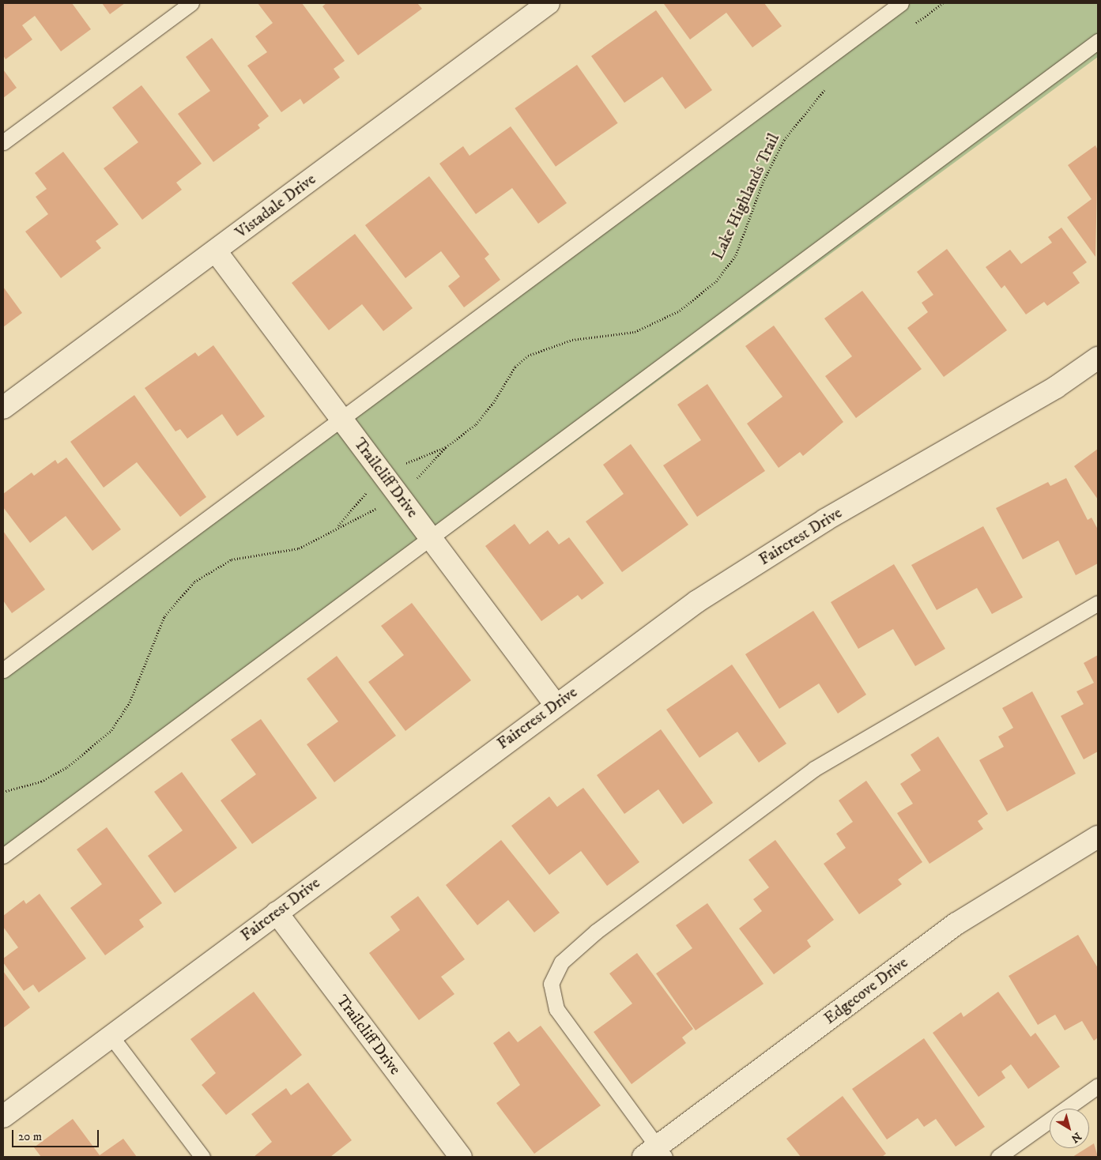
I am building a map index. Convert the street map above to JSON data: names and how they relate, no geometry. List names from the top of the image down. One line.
{"streets":{"street":["Vistadale Drive","Trailcliff Drive","Faircrest Drive","Edgecove Drive"],"path":["Lake Highlands Trail"]},"crossings":[["Vistadale Drive","Trailcliff Drive"],["Trailcliff Drive","Faircrest Drive"]],"scale_bar":"20 m","north":"bottom right"}
